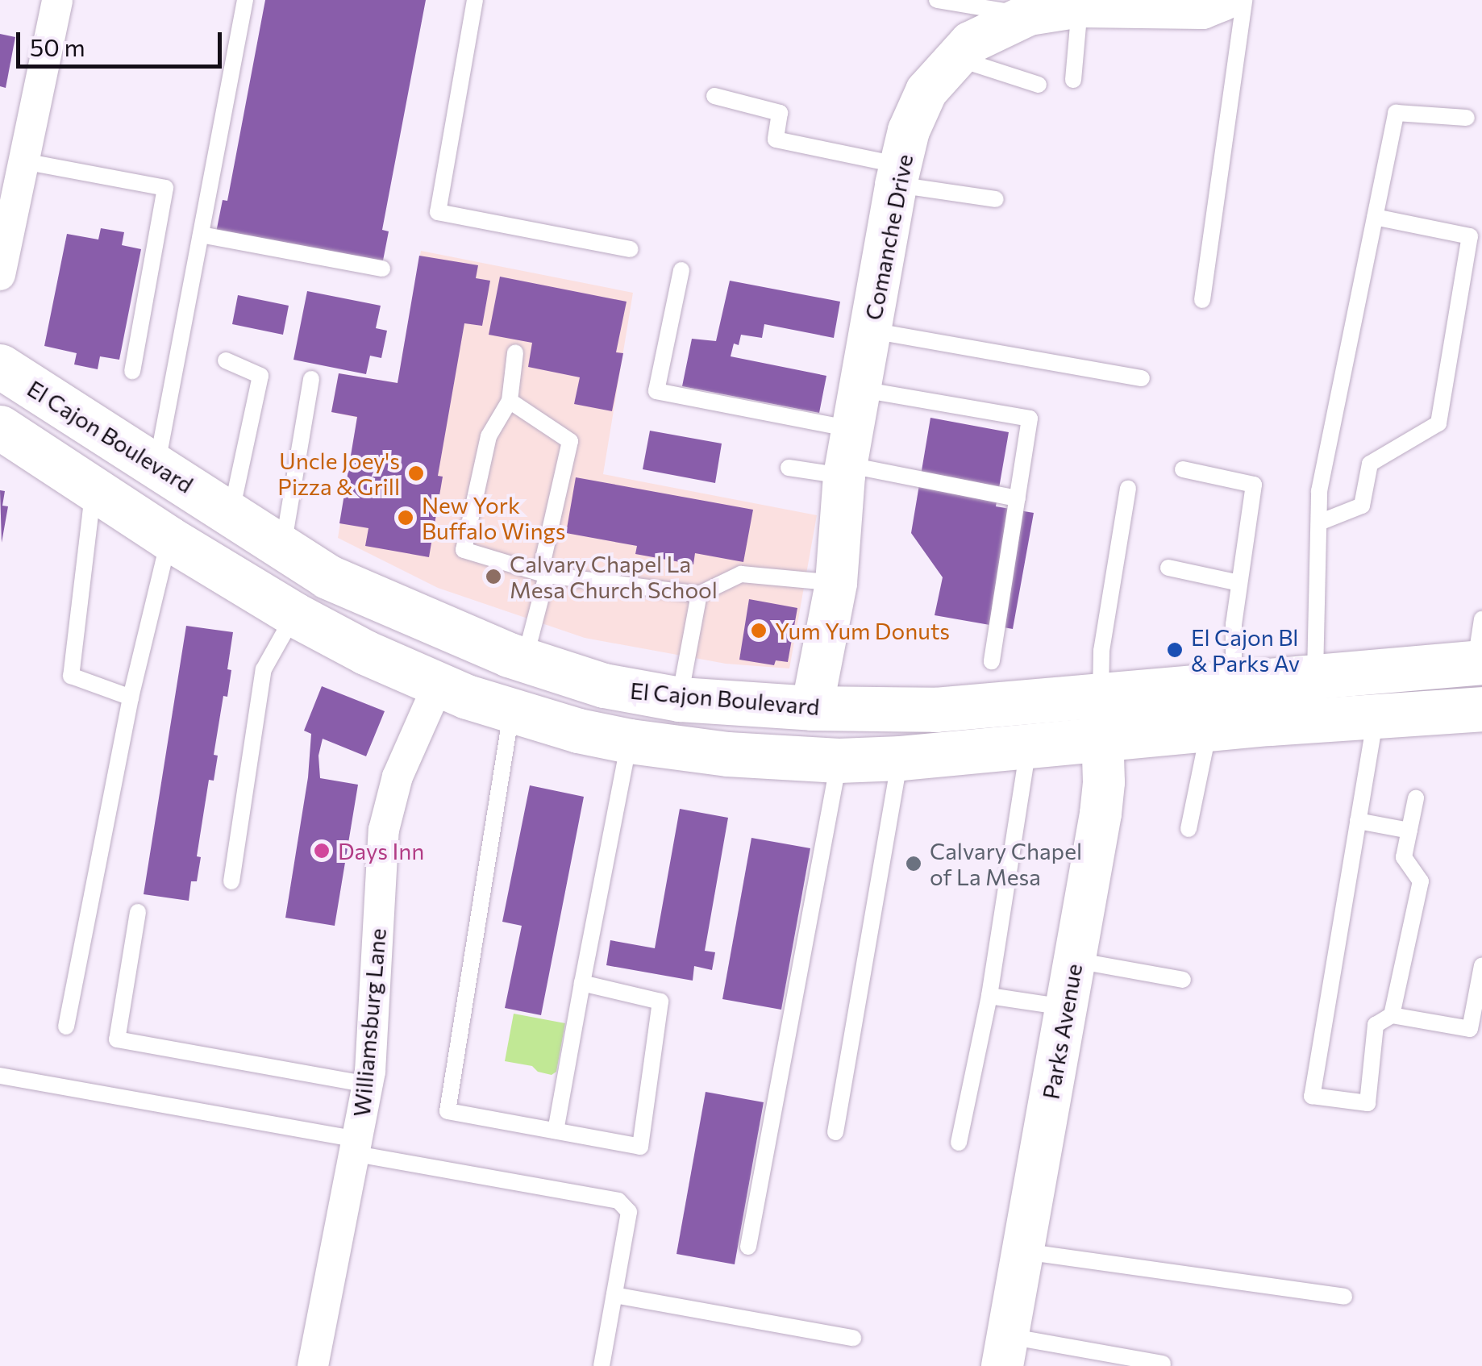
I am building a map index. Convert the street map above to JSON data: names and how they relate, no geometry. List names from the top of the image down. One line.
{"streets":{"main road":["El Cajon Boulevard"],"street":["Comanche Drive","Williamsburg Lane","Parks Avenue"]},"crossings":[["Comanche Drive","El Cajon Boulevard"],["El Cajon Boulevard","Parks Avenue"]],"places":["Uncle Joey's Pizza & Grill","New York Buffalo Wings","Calvary Chapel La Mesa Church School","Yum Yum Donuts","El Cajon Bl & Parks Av","Days Inn","Calvary Chapel of La Mesa"],"scale_bar":"50 m"}
